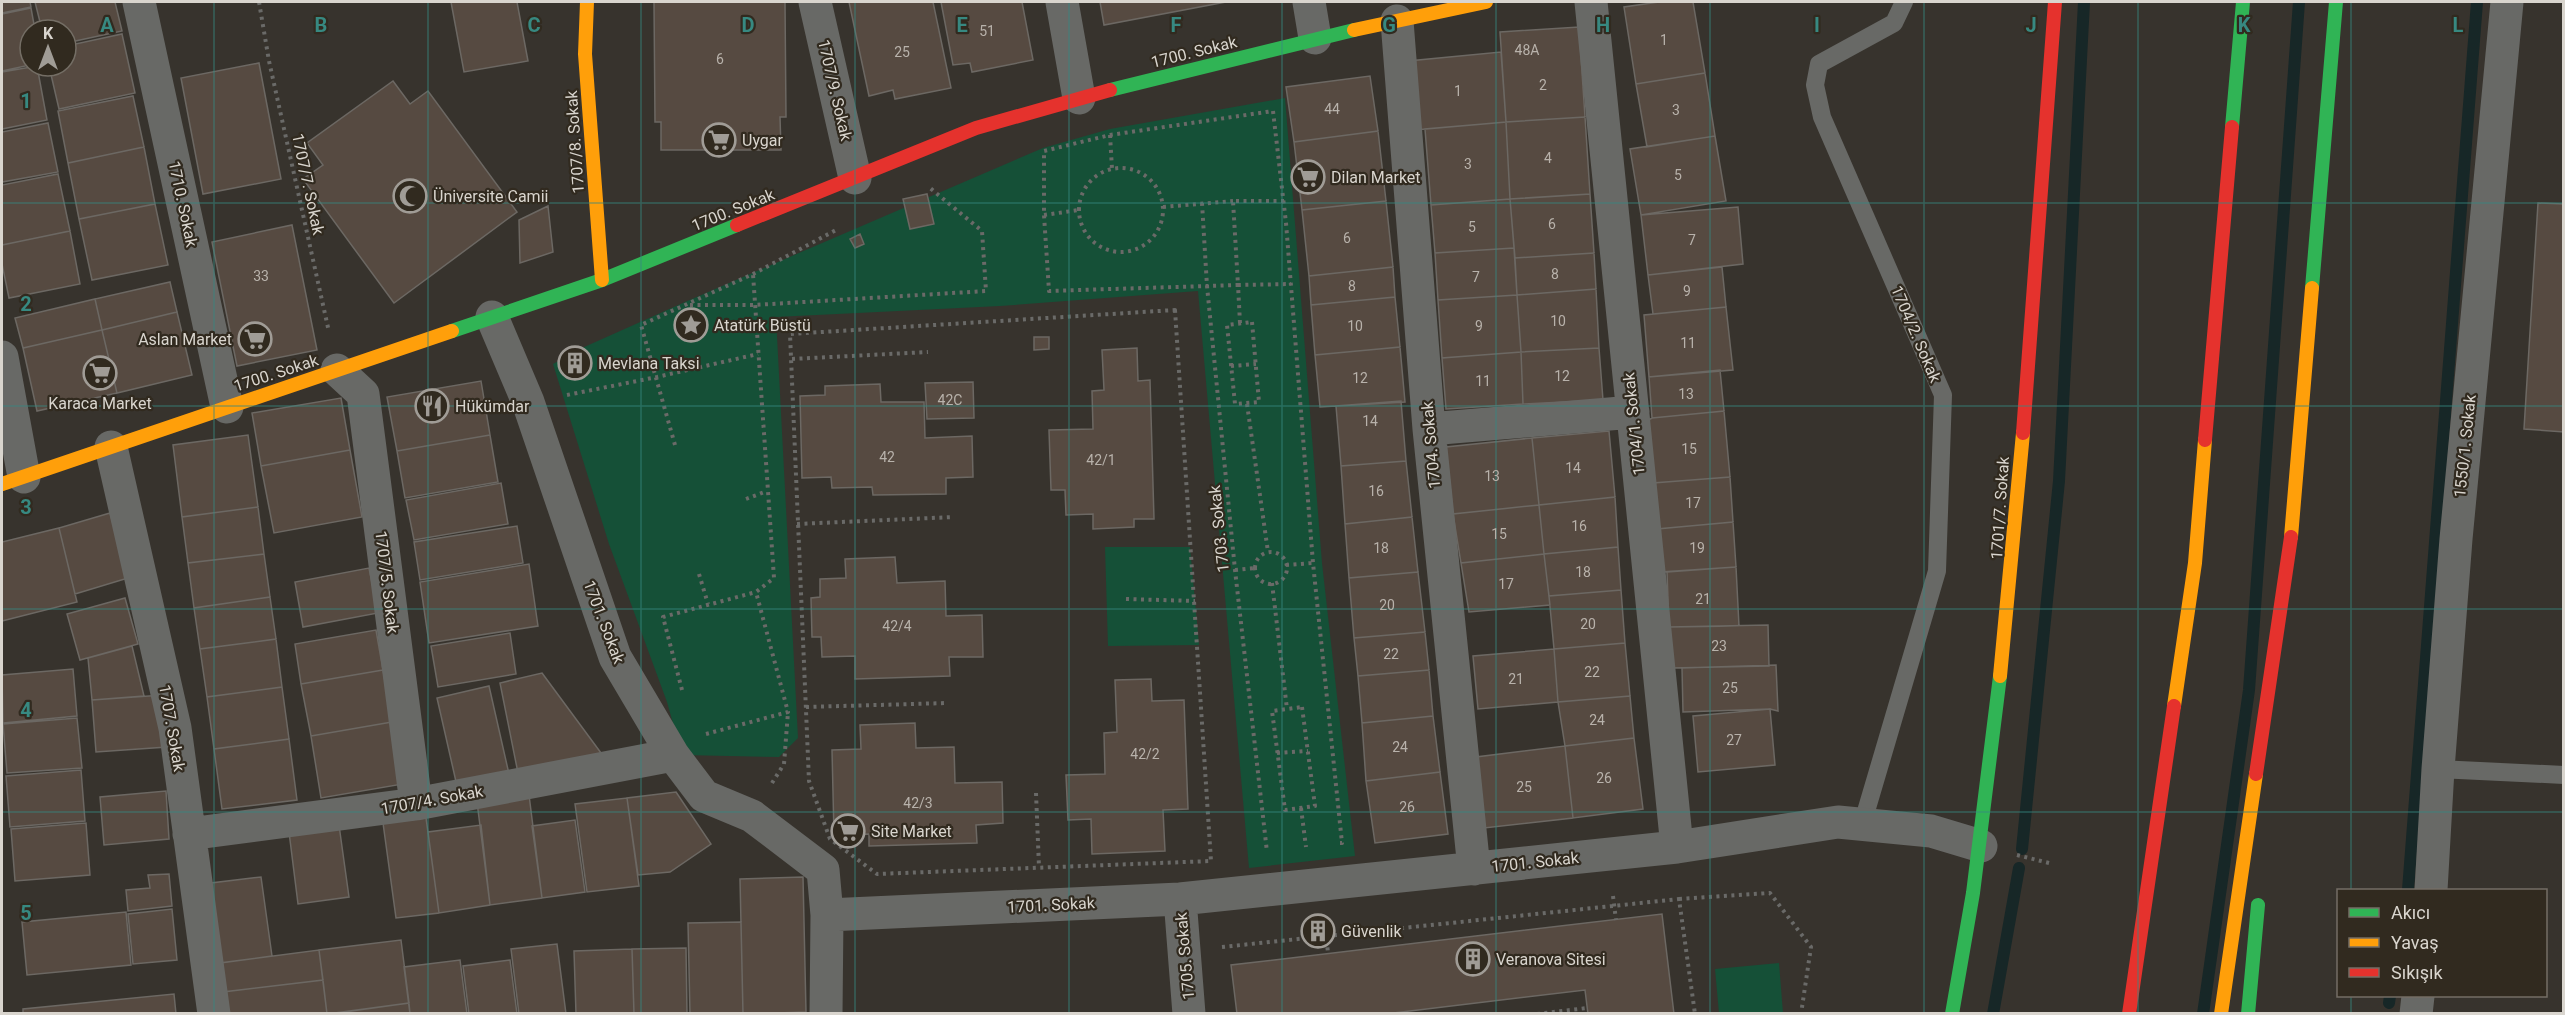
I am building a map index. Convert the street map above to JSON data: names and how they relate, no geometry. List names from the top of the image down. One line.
{"streets":{"main road":["1700. Sokak","1707/8. Sokak","1701/7. Sokak"],"street":["1707/9. Sokak","1710. Sokak","1704/1. Sokak","1704. Sokak","1550/1. Sokak","1707/5. Sokak","1701. Sokak","1707. Sokak","1707/4. Sokak","1705. Sokak"],"lane":["1704/2. Sokak"],"path":["1707/7. Sokak","1703. Sokak"]},"crossings":[["1700. Sokak","1707/9. Sokak"],["1700. Sokak","1707/8. Sokak"],["1700. Sokak","1707/7. Sokak"],["1700. Sokak","1710. Sokak"],["1700. Sokak","1704. Sokak"],["1700. Sokak","1707/5. Sokak"],["1700. Sokak","1701. Sokak"],["1700. Sokak","1707. Sokak"],["1707/7. Sokak","1707/5. Sokak"],["1704/2. Sokak","1701. Sokak"],["1704/1. Sokak","1701. Sokak"],["1704. Sokak","1701. Sokak"],["1701/7. Sokak","1701. Sokak"],["1707/5. Sokak","1707/4. Sokak"],["1701. Sokak","1707/4. Sokak"],["1701. Sokak","1705. Sokak"],["1707. Sokak","1707/4. Sokak"]],"places":{"supermarket":["Uygar","Dilan Market","Aslan Market","Karaca Market","Site Market"],"mosque":["Üniversite Camii"],"place":["Atatürk Büstü"],"building":["Mevlana Taksi","Güvenlik","Veranova Sitesi"],"restaurant":["Hükümdar"]},"house_numbers":["51","1","48A","25","6","2","1","44","3","4","3","5","6","5","6","7","8","33","7","8","9","10","10","9","11","12","12","11","13","42C","14","15","42","42/1","14","13","16","17","16","15","18","19","18","17","21","20","20","42/4","23","22","22","21","25","24","27","24","42/2","26","25","42/3","26"],"legend":["Akıcı","Yavaş","Sıkışık"],"north":"top","grid":{"columns":["A","B","C","D","E","F","G","H","I","J","K","L"],"rows":["1","2","3","4","5"]}}
